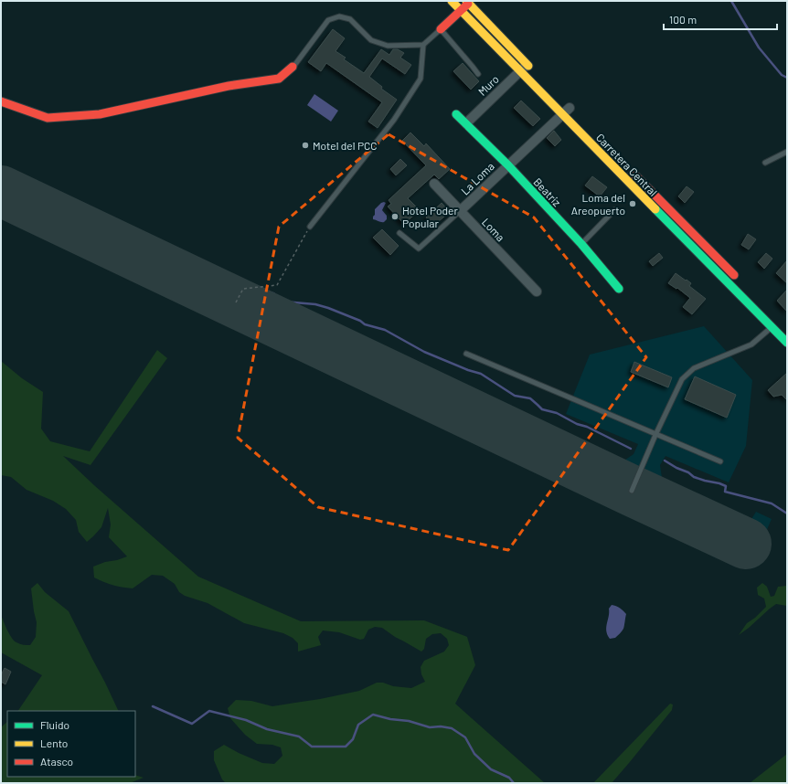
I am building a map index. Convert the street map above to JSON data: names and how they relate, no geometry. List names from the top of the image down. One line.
{"streets":{"main road":["Carretera Central","Beatriz"],"street":["Muro","La Loma","Loma"]},"crossings":[["Muro","Carretera Central"],["Muro","Beatriz"],["Carretera Central","La Loma"],["La Loma","Beatriz"],["La Loma","Loma"]],"places":["Motel del PCC","Loma del Areopuerto","Hotel Poder Popular"],"legend":["Fluido","Lento","Atasco"],"scale_bar":"100 m"}
